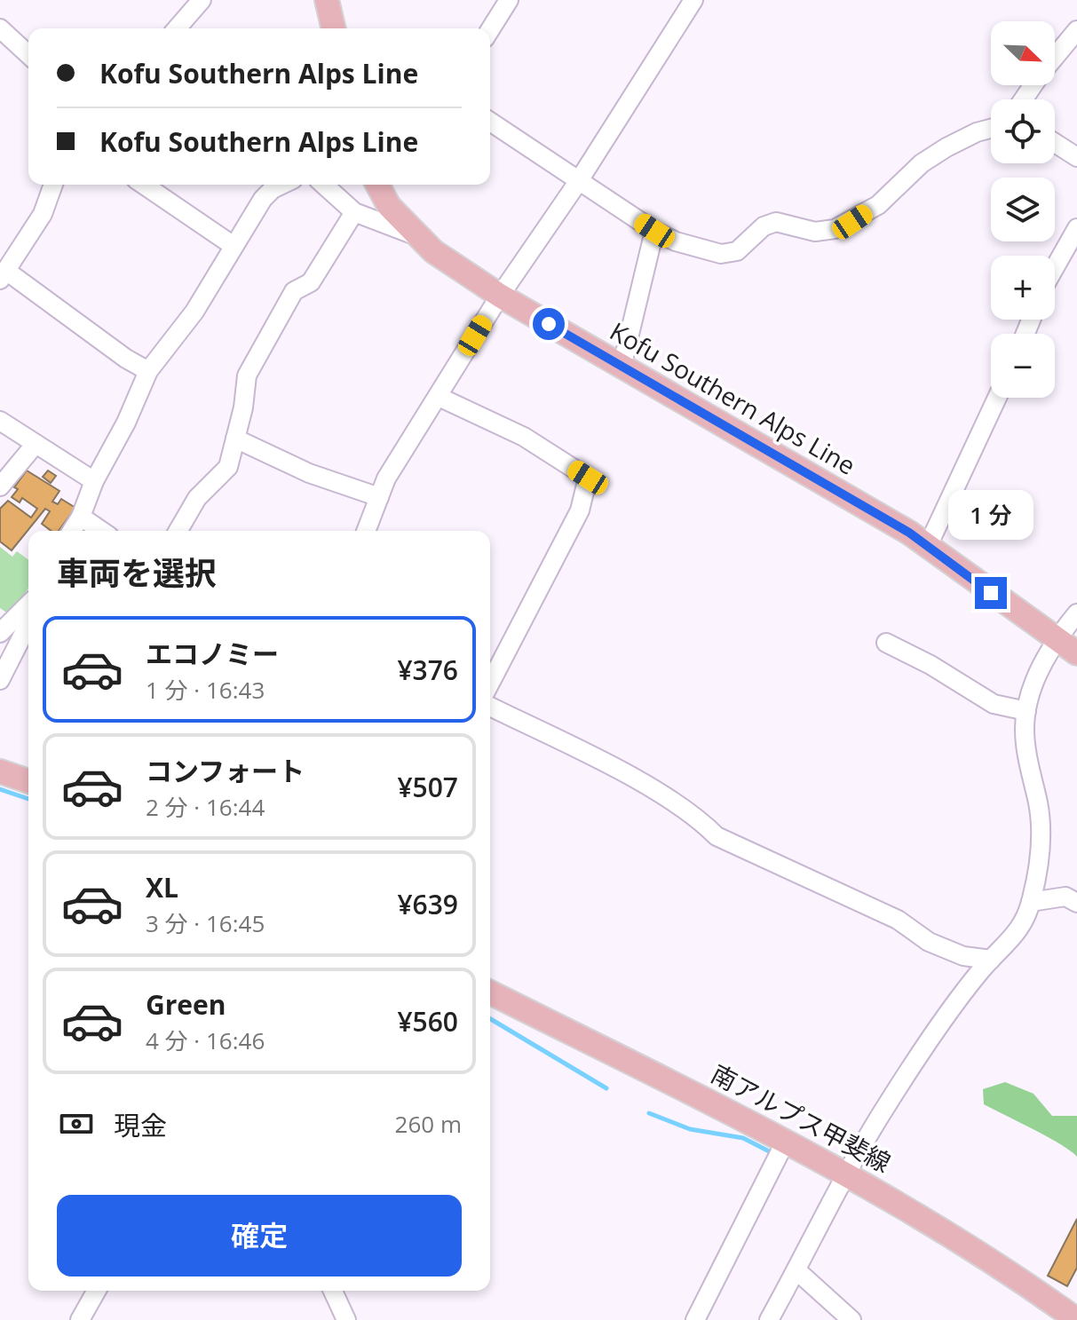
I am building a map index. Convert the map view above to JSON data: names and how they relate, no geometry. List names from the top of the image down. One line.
{"streets":{"main road":["Kofu Southern Alps Line","南アルプス甲斐線"]},"north":"bottom right","page":{"map_buttons":["+","−"],"banner":["Kofu Southern Alps Line","Kofu Southern Alps Line"],"bubble":"1 分","heading":"車両を選択","list":[{"name":"エコノミー","note":"1 分 · 16:43","value":"¥376"},{"name":"コンフォート","note":"2 分 · 16:44","value":"¥507"},{"name":"XL","note":"3 分 · 16:45","value":"¥639"},{"name":"Green","note":"4 分 · 16:46","value":"¥560"}],"pay":["現金","260 m"],"buttons":"確定"}}
